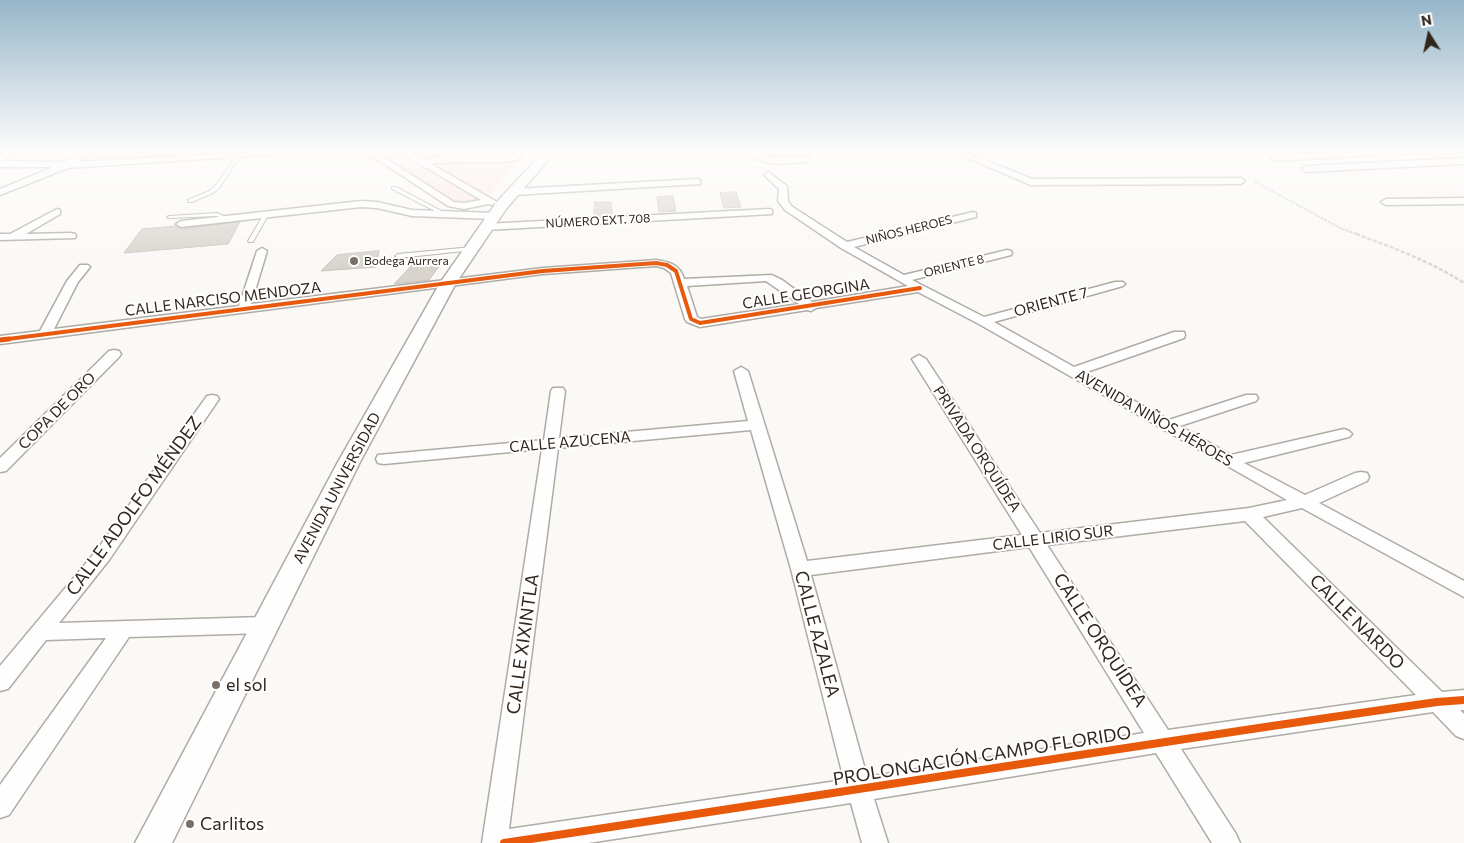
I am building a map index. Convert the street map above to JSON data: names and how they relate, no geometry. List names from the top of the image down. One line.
{"streets":{"street":["NÚMERO EXT. 708","NIÑOS HEROES","ORIENTE 8","CALLE GEORGINA","CALLE NARCISO MENDOZA","ORIENTE 7","COPA DE ORO","AVENIDA NIÑOS HÉROES","CALLE AZUCENA","PRIVADA ORQUÍDEA","AVENIDA UNIVERSIDAD","CALLE ADOLFO MÉNDEZ","CALLE LIRIO SUR","CALLE NARDO","CALLE AZALEA","CALLE ORQUÍDEA","CALLE XIXINTLA","PROLONGACIÓN CAMPO FLORIDO"]},"crossings":[["NÚMERO EXT. 708","AVENIDA UNIVERSIDAD"],["NIÑOS HEROES","AVENIDA NIÑOS HÉROES"],["ORIENTE 8","AVENIDA NIÑOS HÉROES"],["CALLE GEORGINA","CALLE NARCISO MENDOZA"],["CALLE GEORGINA","AVENIDA NIÑOS HÉROES"],["CALLE NARCISO MENDOZA","AVENIDA UNIVERSIDAD"],["ORIENTE 7","AVENIDA NIÑOS HÉROES"],["AVENIDA NIÑOS HÉROES","CALLE LIRIO SUR"],["CALLE AZUCENA","CALLE AZALEA"],["CALLE AZUCENA","CALLE XIXINTLA"],["PRIVADA ORQUÍDEA","CALLE LIRIO SUR"],["PRIVADA ORQUÍDEA","CALLE ORQUÍDEA"],["CALLE LIRIO SUR","CALLE NARDO"],["CALLE LIRIO SUR","CALLE AZALEA"],["CALLE LIRIO SUR","CALLE ORQUÍDEA"],["CALLE NARDO","PROLONGACIÓN CAMPO FLORIDO"],["CALLE AZALEA","PROLONGACIÓN CAMPO FLORIDO"],["CALLE ORQUÍDEA","PROLONGACIÓN CAMPO FLORIDO"]],"places":["Bodega Aurrera","el sol","Carlitos"],"north":"top"}
